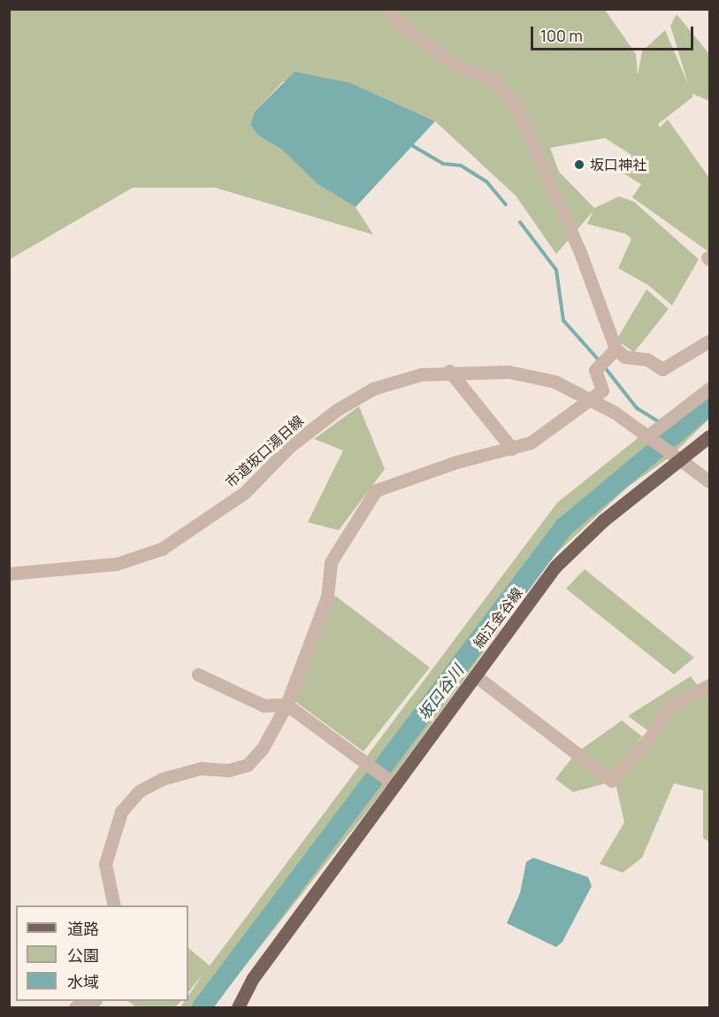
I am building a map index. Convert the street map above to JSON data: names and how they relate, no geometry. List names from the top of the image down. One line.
{"streets":{"main road":["細江金谷線"],"street":["市道坂口湯日線"]},"crossings":[["市道坂口湯日線","細江金谷線"]],"water":["坂口谷川"],"places":["坂口神社"],"legend":["道路","公園","水域"],"scale_bar":"100 m"}
